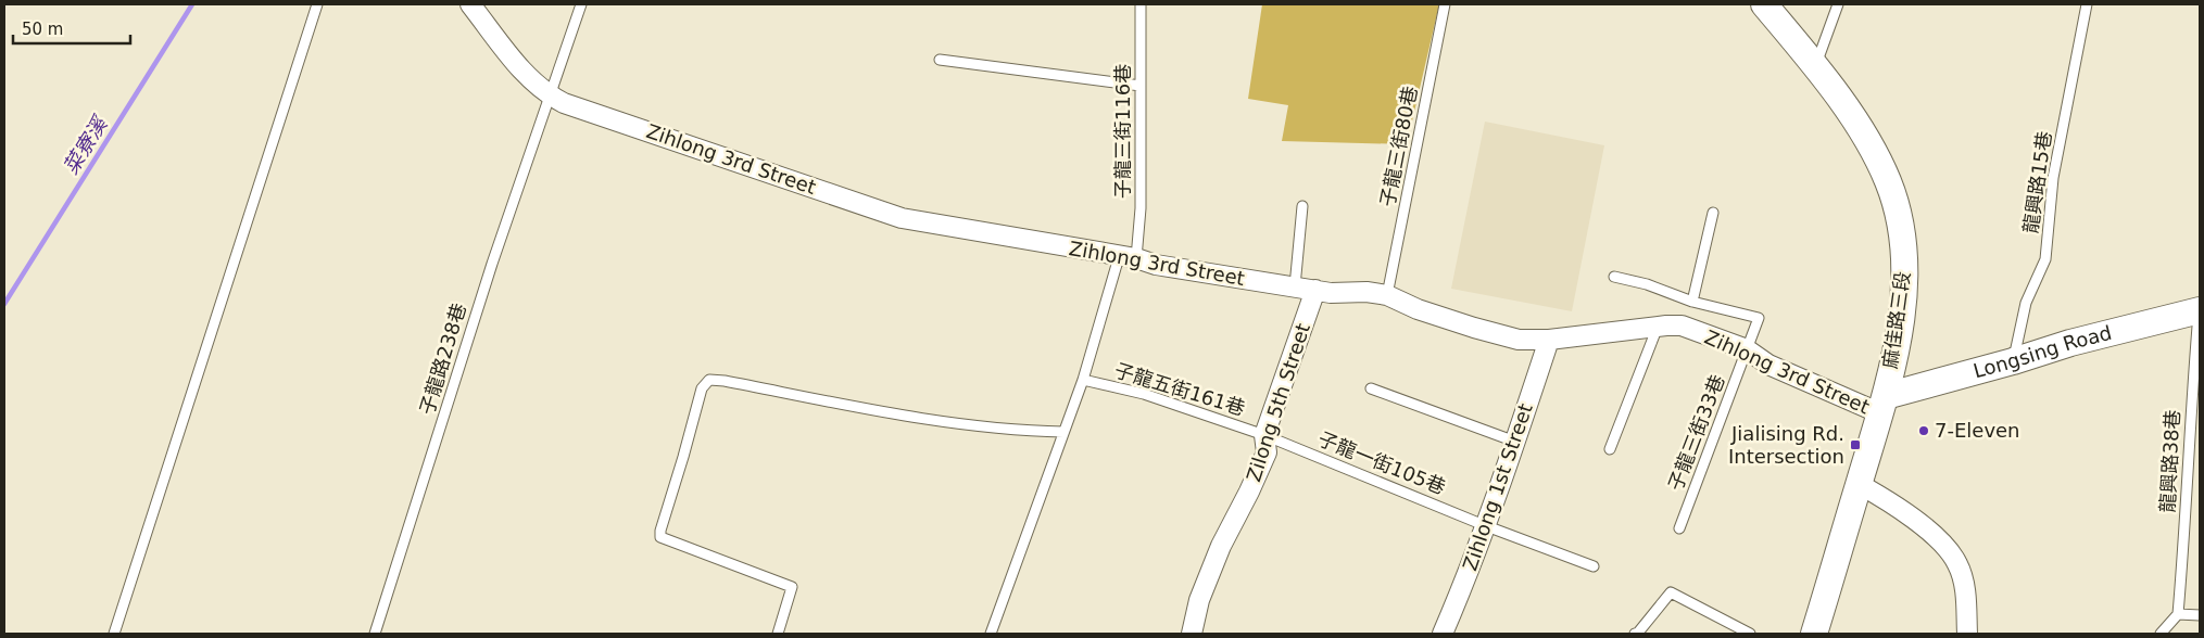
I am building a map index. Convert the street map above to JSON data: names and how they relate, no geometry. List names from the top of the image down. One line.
{"streets":{"main road":["麻佳路三段","Longsing Road"],"street":["Zihlong 3rd Street","Zilong 5th Street","Zihlong 1st Street"],"lane":["子龍三街116巷","子龍三街80巷","龍興路15巷","子龍路238巷","子龍五街161巷","子龍三街33巷","龍興路38巷","子龍一街105巷"]},"crossings":[["子龍三街116巷","Zihlong 3rd Street"],["子龍三街116巷","子龍五街161巷"],["子龍三街80巷","Zihlong 3rd Street"],["Zihlong 3rd Street","麻佳路三段"],["Zihlong 3rd Street","Longsing Road"],["Zihlong 3rd Street","子龍路238巷"],["Zihlong 3rd Street","Zilong 5th Street"],["Zihlong 3rd Street","子龍三街33巷"],["Zihlong 3rd Street","Zihlong 1st Street"],["龍興路15巷","Longsing Road"],["麻佳路三段","Longsing Road"],["Longsing Road","龍興路38巷"],["子龍五街161巷","Zilong 5th Street"],["子龍五街161巷","子龍一街105巷"],["Zilong 5th Street","子龍一街105巷"],["子龍一街105巷","Zihlong 1st Street"]],"water":["菜寮溪"],"places":{"other":["7-Eleven"],"transit":["Jialising Rd. Intersection"]},"scale_bar":"50 m"}
